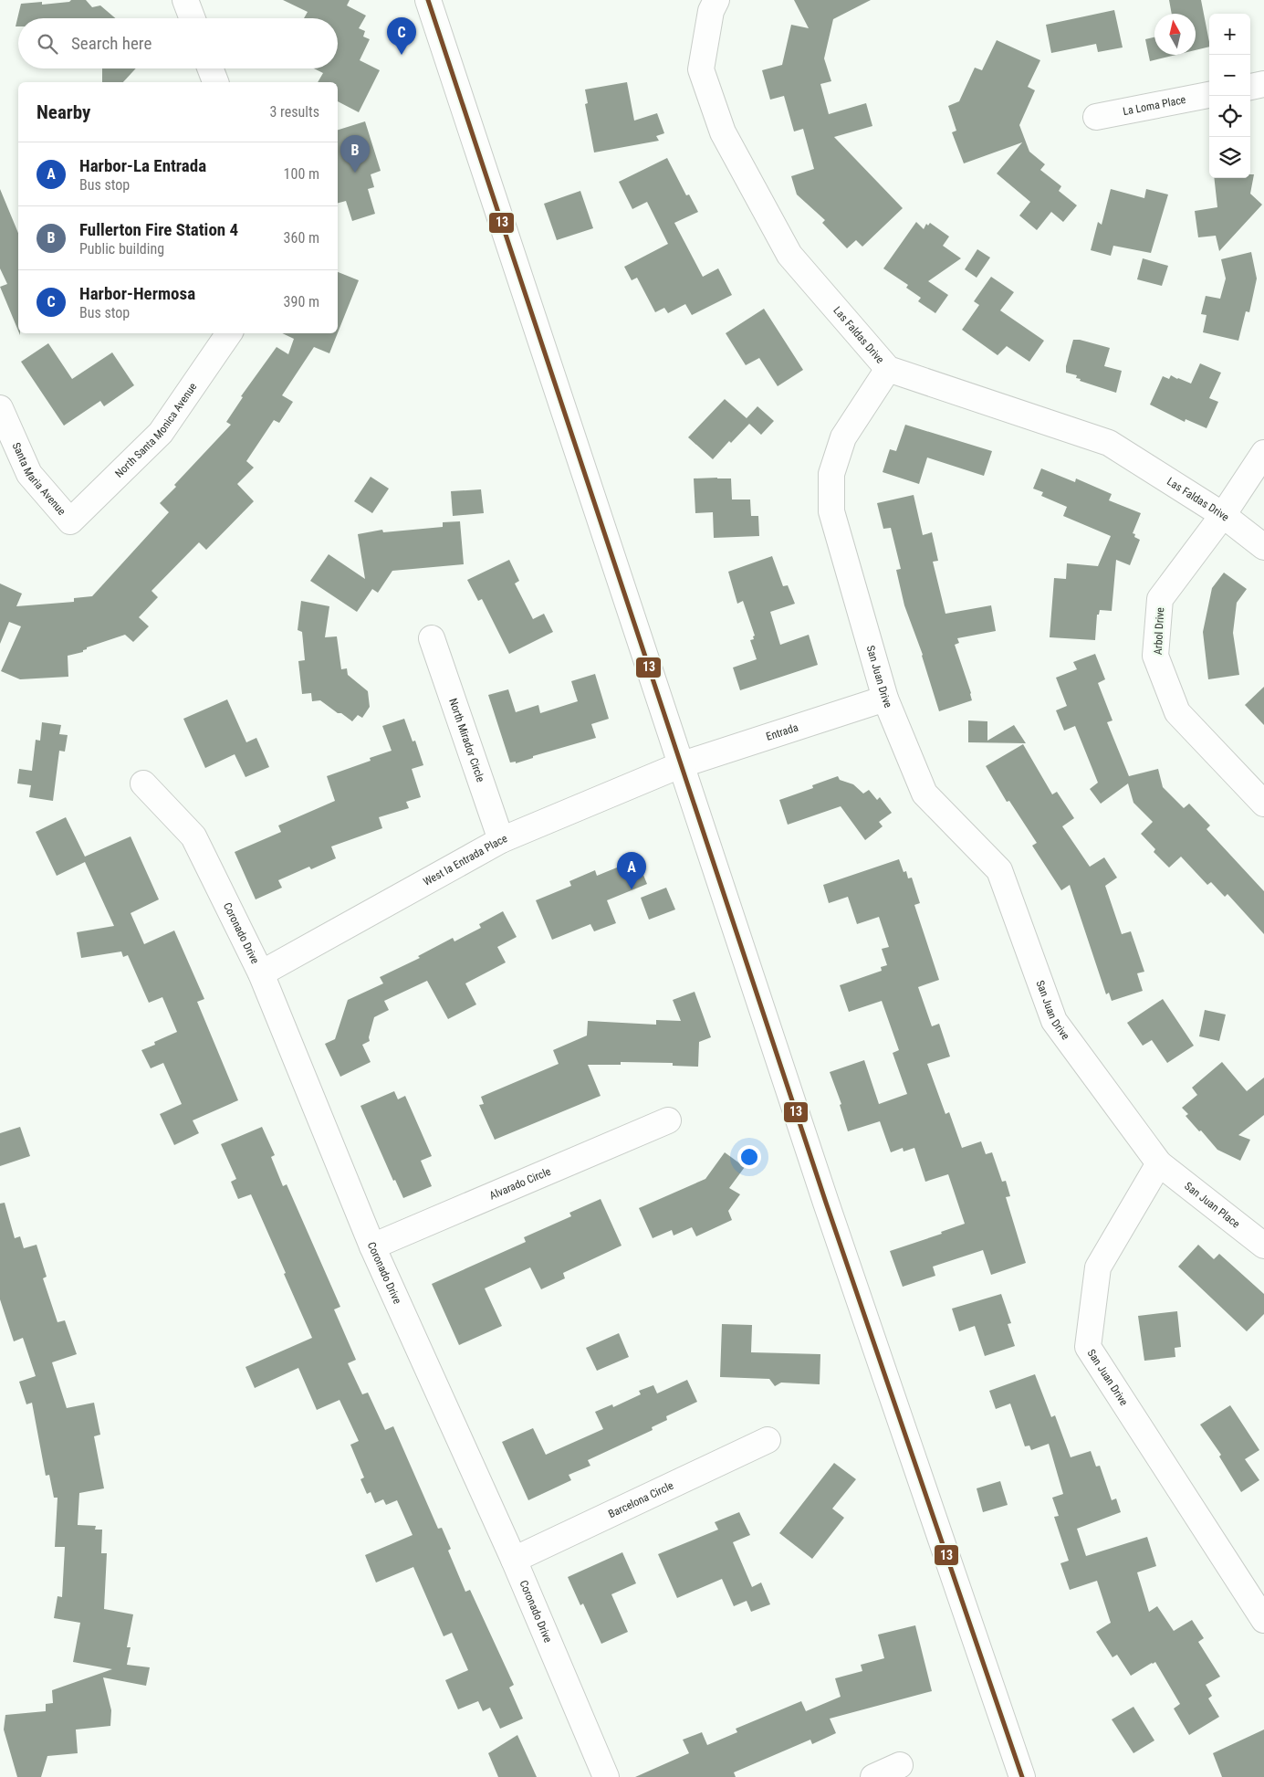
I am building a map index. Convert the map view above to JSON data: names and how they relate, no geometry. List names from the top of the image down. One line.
{"streets":{"street":["La Loma Place","Las Faldas Drive","North Santa Monica Avenue","Santa Maria Avenue","Arbol Drive","San Juan Drive","Entrada","North Mirador Circle","West la Entrada Place","Coronado Drive","Alvarado Circle","San Juan Place","Barcelona Circle"]},"crossings":[["Las Faldas Drive","Arbol Drive"],["Las Faldas Drive","San Juan Drive"],["North Santa Monica Avenue","Santa Maria Avenue"],["San Juan Drive","Entrada"],["San Juan Drive","San Juan Place"],["Entrada","West la Entrada Place"],["North Mirador Circle","West la Entrada Place"],["West la Entrada Place","Coronado Drive"],["Coronado Drive","Alvarado Circle"],["Coronado Drive","Barcelona Circle"]],"lines":["transit line 13"],"north":"top","page":{"map_buttons":["+","−"],"pins":["C","B","A"],"search":"Search here","heading":["Nearby","3 results"],"list":[{"mark":"A","name":"Harbor-La Entrada","note":"Bus stop","value":"100 m"},{"mark":"B","name":"Fullerton Fire Station 4","note":"Public building","value":"360 m"},{"mark":"C","name":"Harbor-Hermosa","note":"Bus stop","value":"390 m"}]}}
